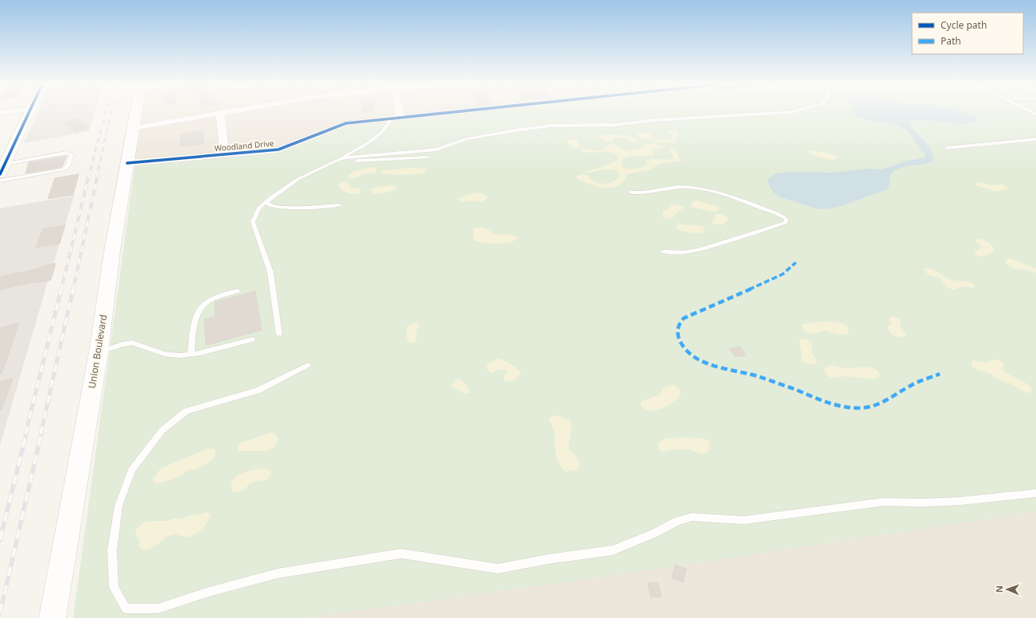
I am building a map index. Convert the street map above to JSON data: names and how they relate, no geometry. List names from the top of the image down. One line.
{"streets":{"main road":["Union Boulevard"],"street":["Woodland Drive"]},"crossings":[["Woodland Drive","Union Boulevard"]],"legend":["Cycle path","Path"],"north":"left"}
